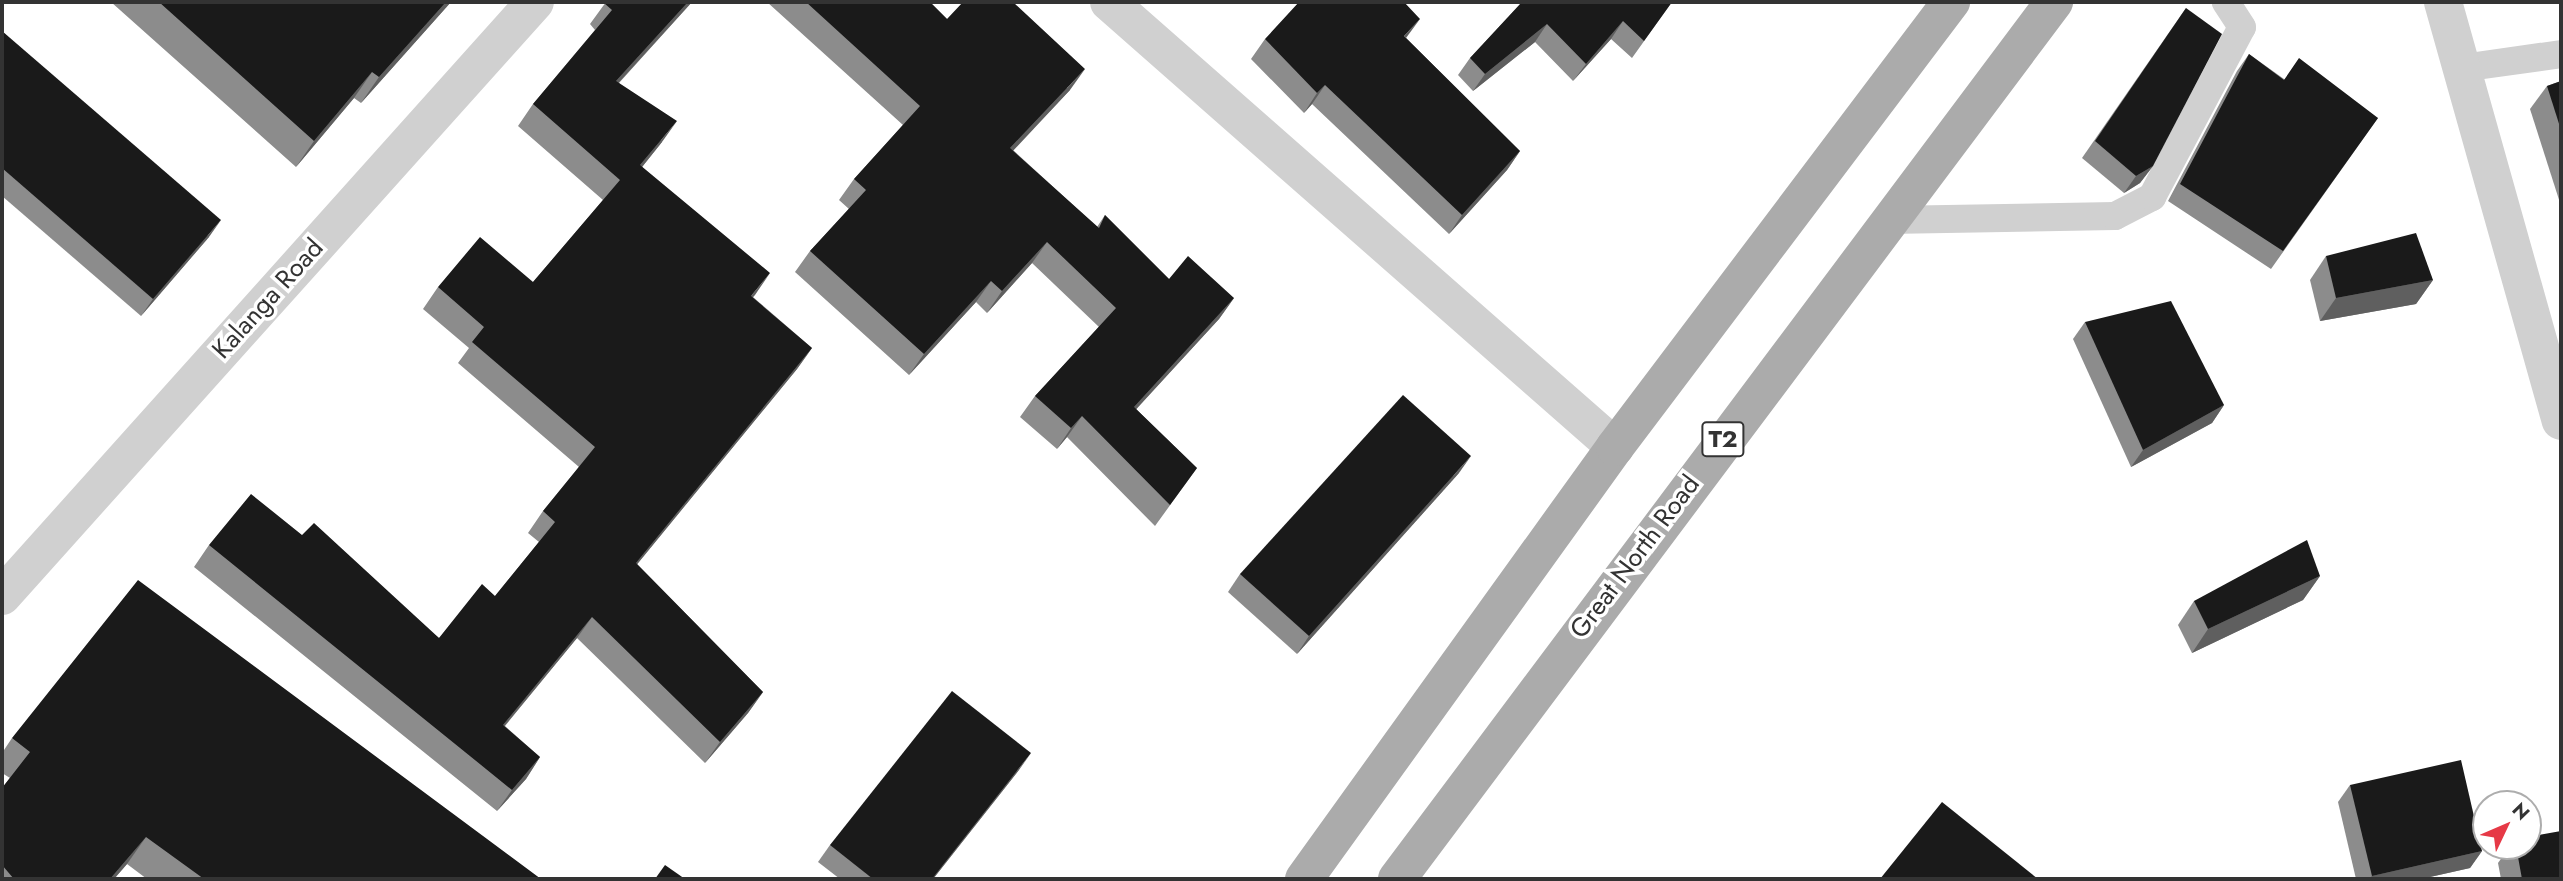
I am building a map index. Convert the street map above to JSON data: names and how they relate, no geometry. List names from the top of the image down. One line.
{"streets":{"main road":["T2","Great North Road"],"street":["Kalanga Road"]},"north":"top right"}
